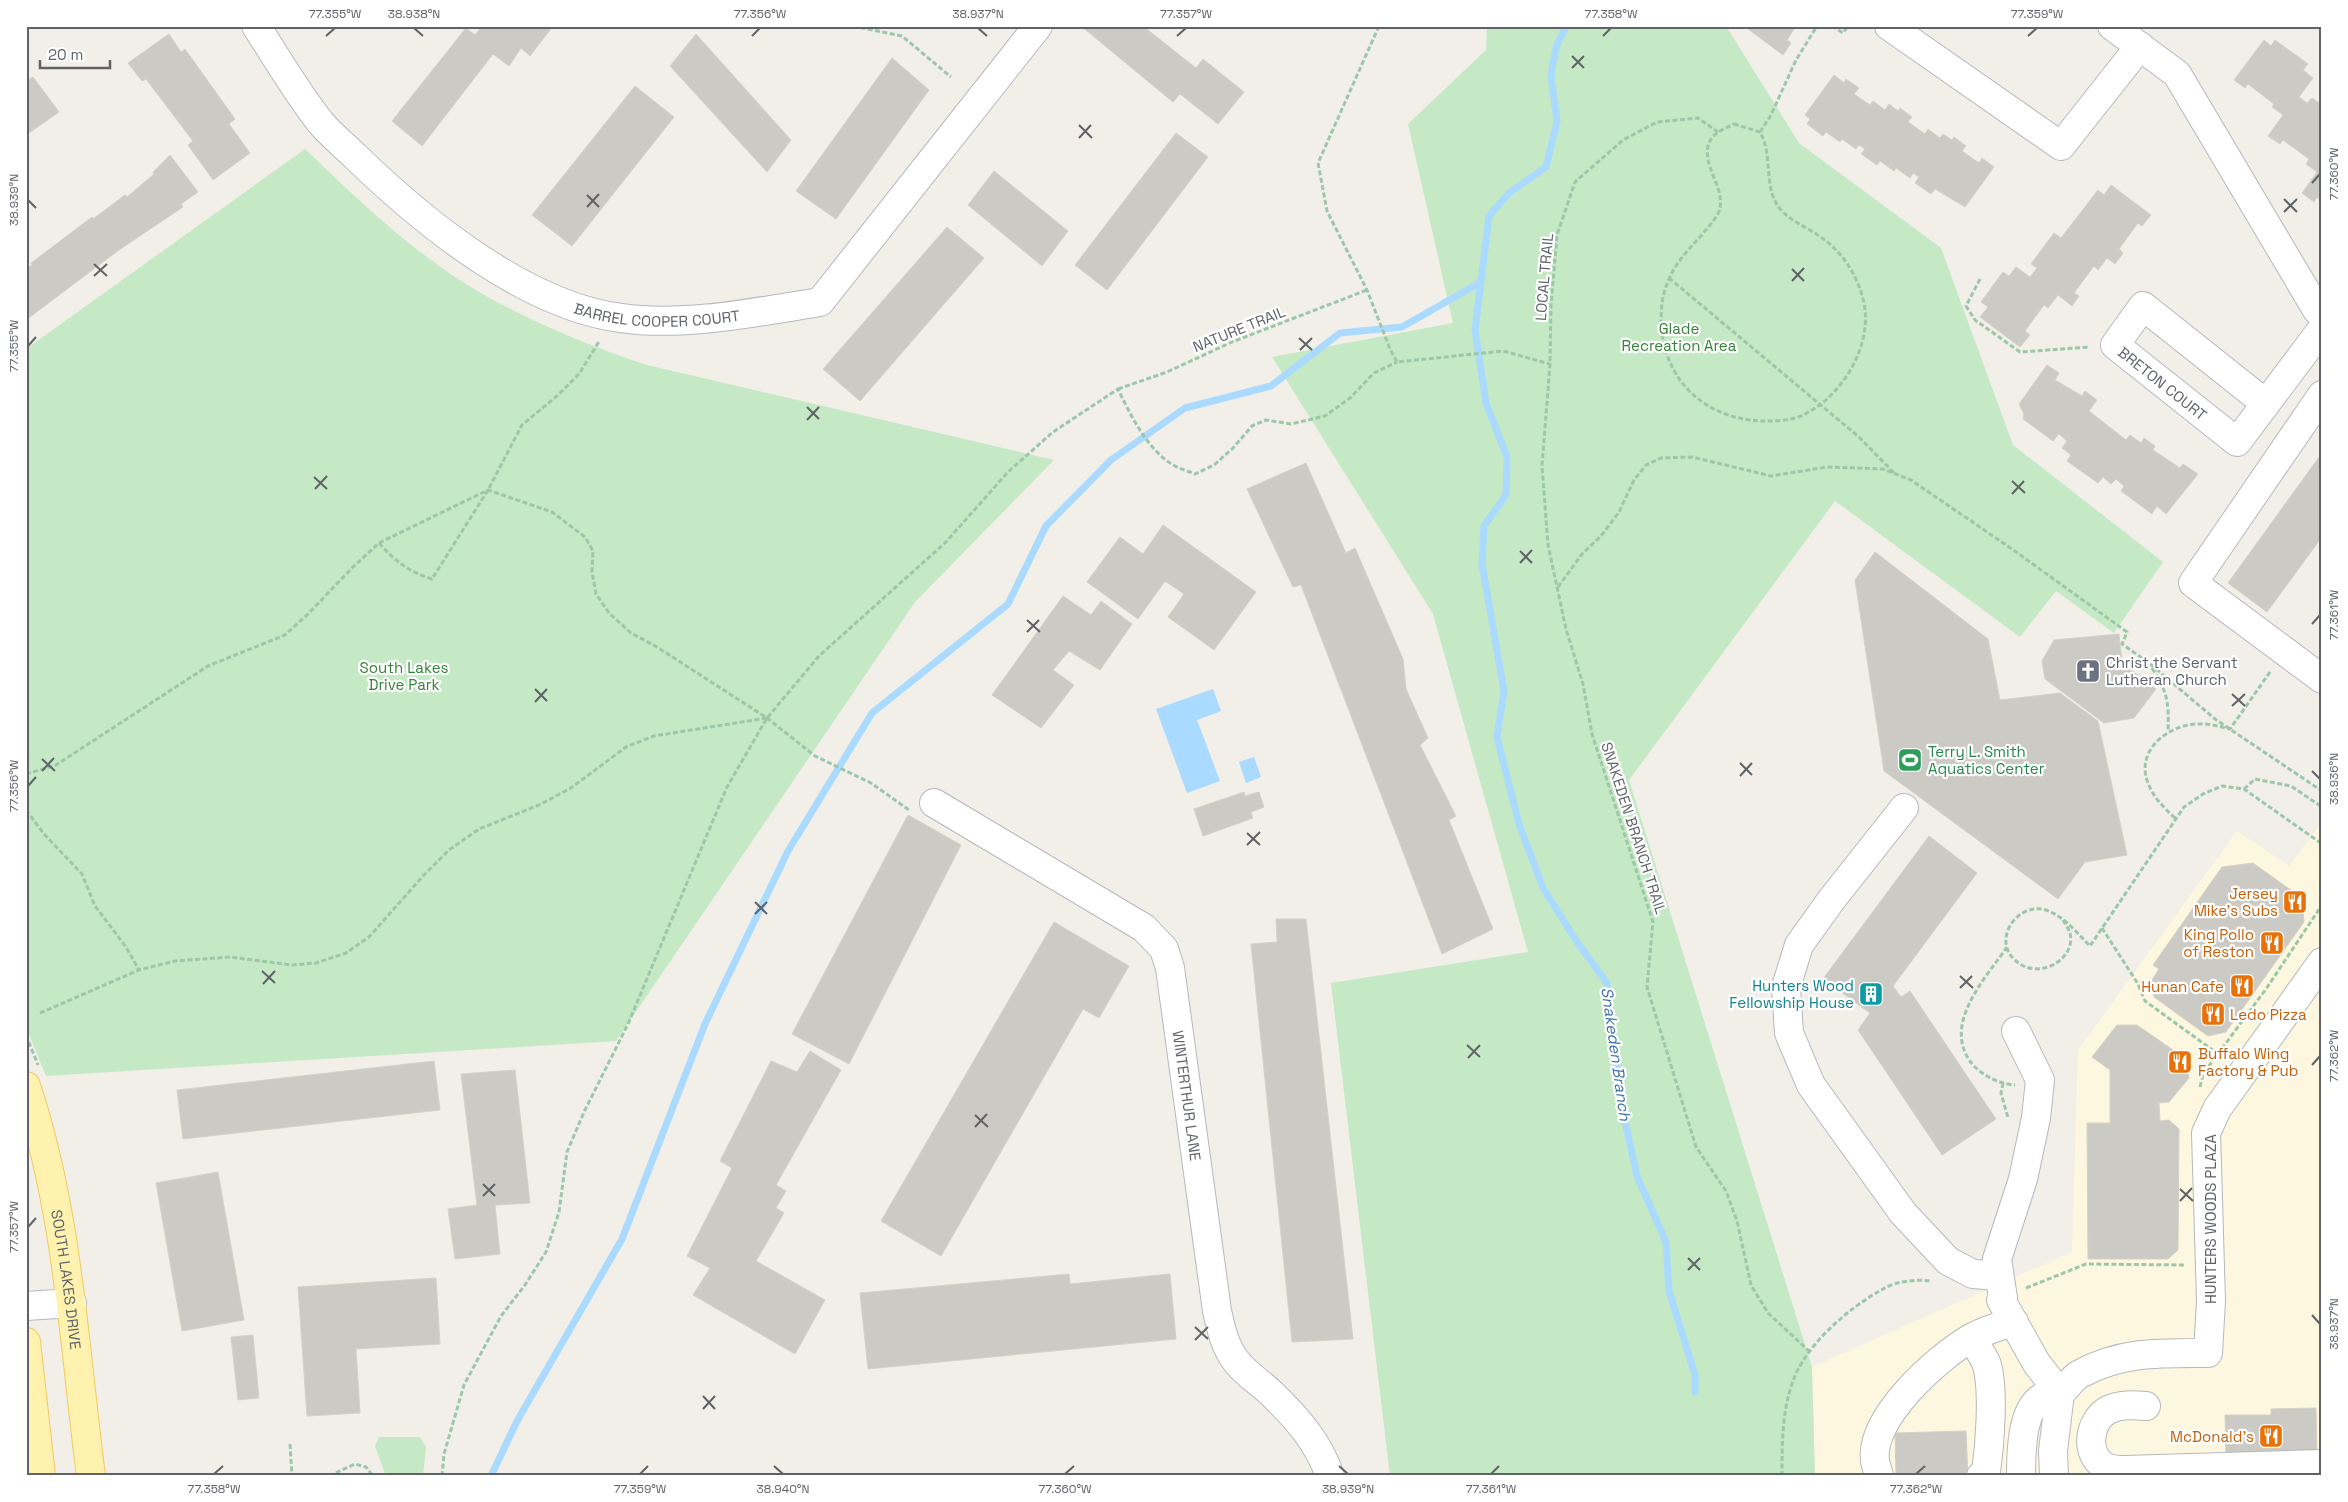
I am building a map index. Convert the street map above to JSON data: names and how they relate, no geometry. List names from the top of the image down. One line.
{"streets":{"main road":["SOUTH LAKES DRIVE"],"street":["BARREL COOPER COURT","BRETON COURT","WINTERTHUR LANE","HUNTERS WOODS PLAZA"],"path":["LOCAL TRAIL","NATURE TRAIL","SNAKEDEN BRANCH TRAIL"]},"crossings":[["LOCAL TRAIL","SNAKEDEN BRANCH TRAIL"]],"water":["Snakeden Branch"],"parks":["Glade Recreation Area","South Lakes Drive Park"],"places":{"church":["Christ the Servant Lutheran Church"],"sports":["Terry L. Smith Aquatics Center"],"restaurant":["Jersey Mike's Subs","King Pollo of Reston","Hunan Cafe","Ledo Pizza","Buffalo Wing Factory & Pub","McDonald's"],"building":["Hunters Wood Fellowship House"]},"scale_bar":"20 m","coordinates":["77.355°W","38.938°N","77.356°W","38.937°N","77.357°W","77.358°W","77.359°W","77.360°W","38.939°N","77.361°W","38.936°N","77.362°W","38.940°N"]}
